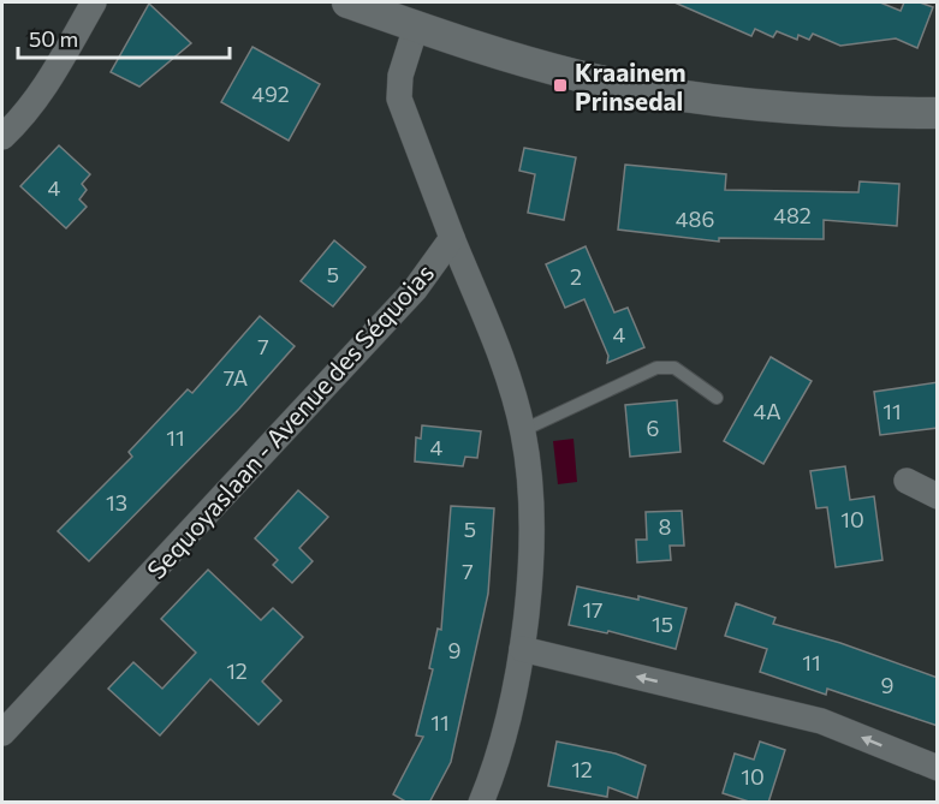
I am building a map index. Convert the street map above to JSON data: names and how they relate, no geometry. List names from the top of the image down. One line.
{"streets":{"street":["Sequoyaslaan - Avenue des Séquoias"]},"places":{"transit":["Kraainem Prinsedal"]},"house_numbers":["492","4","482","486","5","2","4","7","7A","4A","11","6","11","4","13","10","8","5","7","17","15","9","11","12","9","11","12","10"],"scale_bar":"50 m"}
